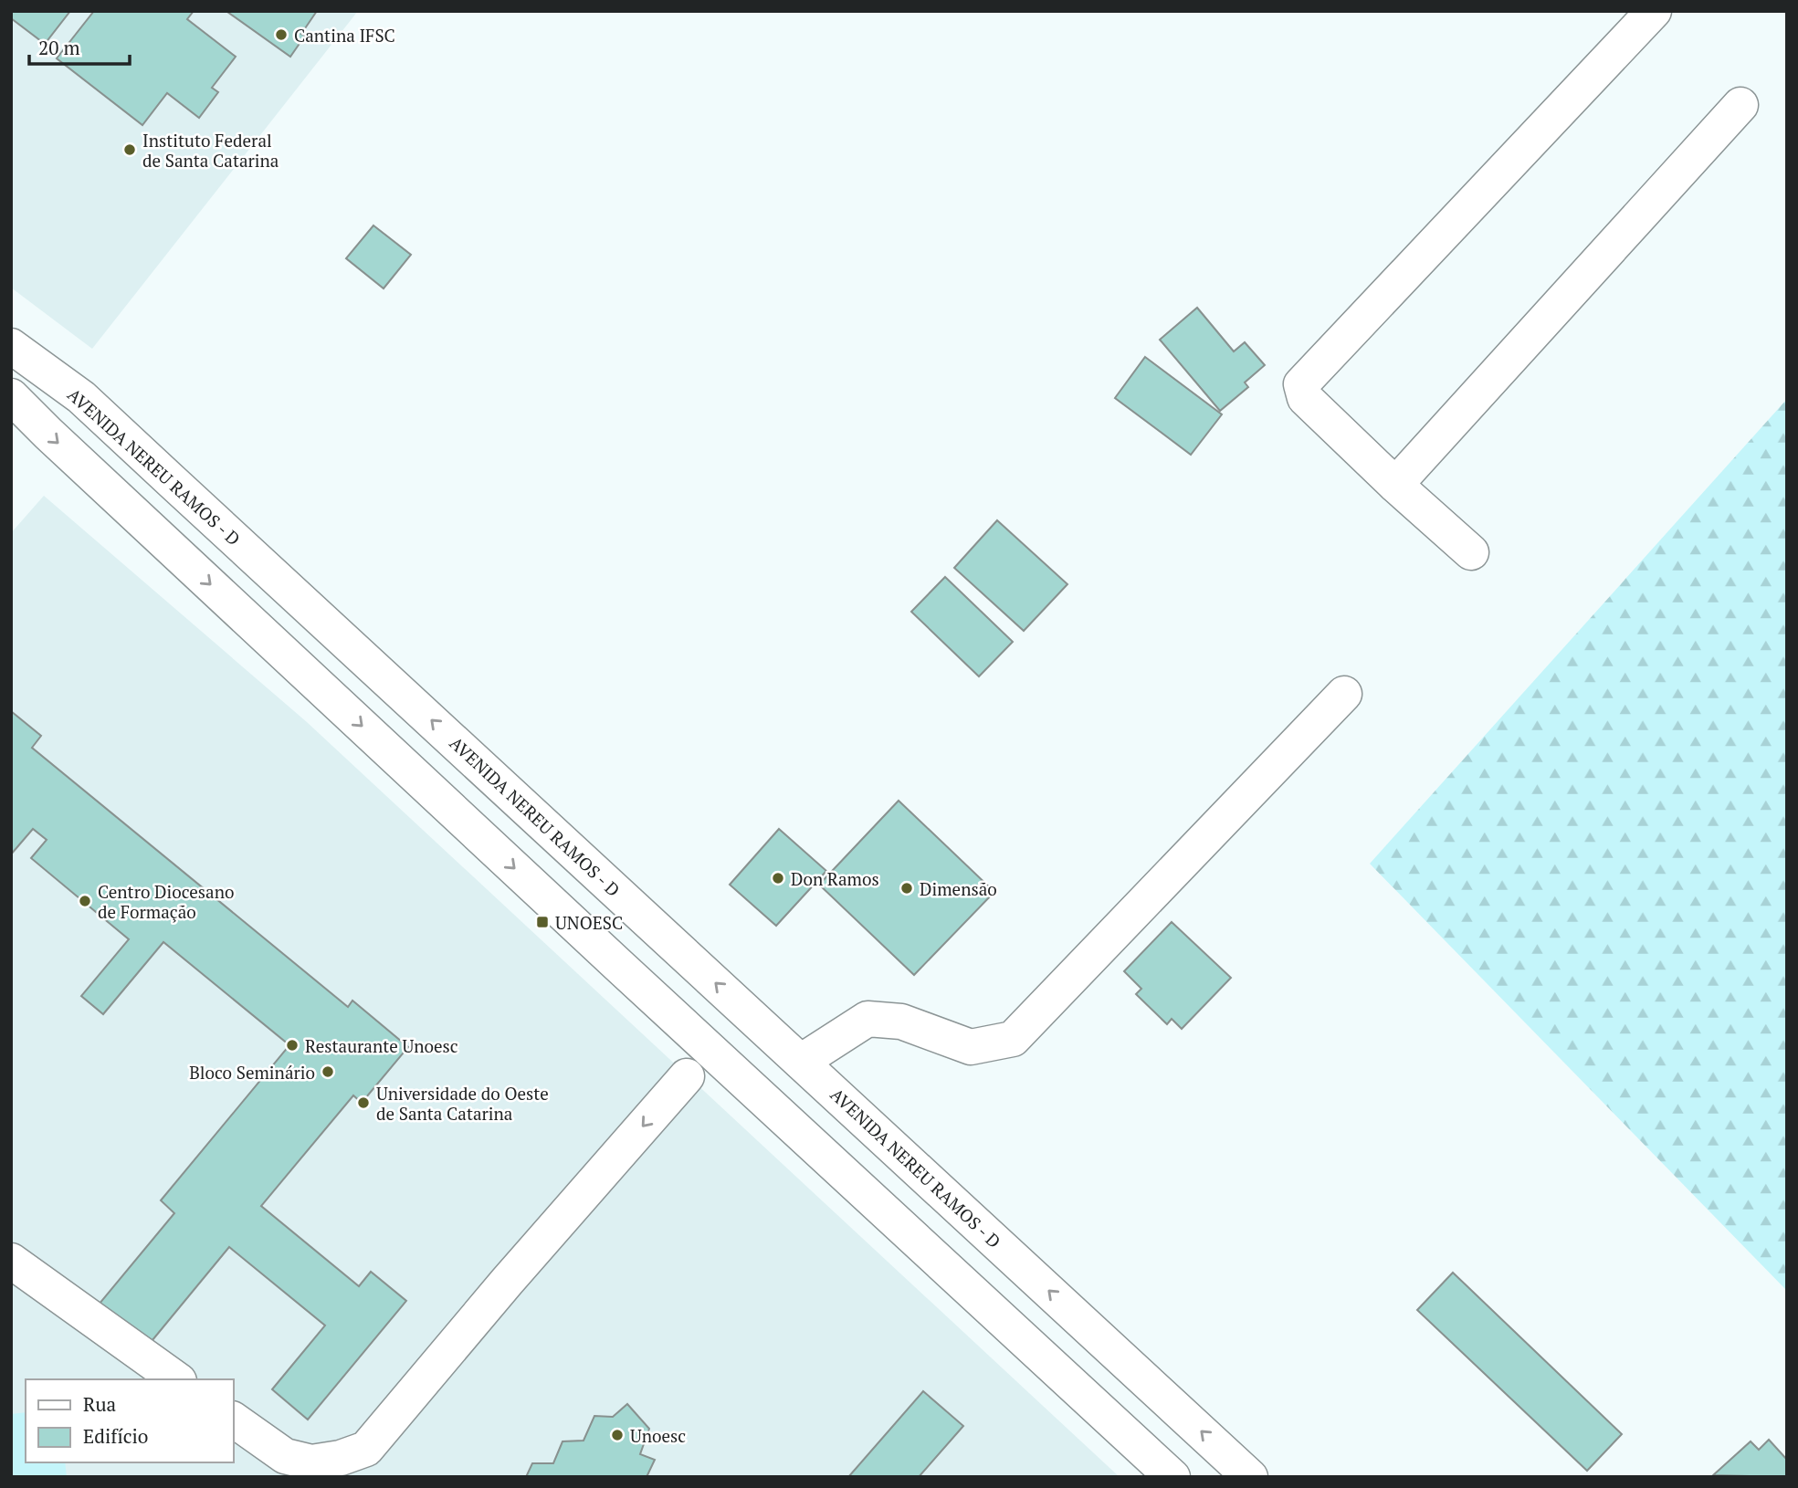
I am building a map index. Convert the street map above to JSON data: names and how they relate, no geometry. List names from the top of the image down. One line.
{"streets":{"street":["AVENIDA NEREU RAMOS - D"]},"places":{"other":["Cantina IFSC","Instituto Federal de Santa Catarina","Don Ramos","Dimensão","Centro Diocesano de Formação","Restaurante Unoesc","Bloco Seminário","Universidade do Oeste de Santa Catarina","Unoesc"],"transit":["UNOESC"]},"legend":["Rua","Edifício"],"scale_bar":"20 m"}
